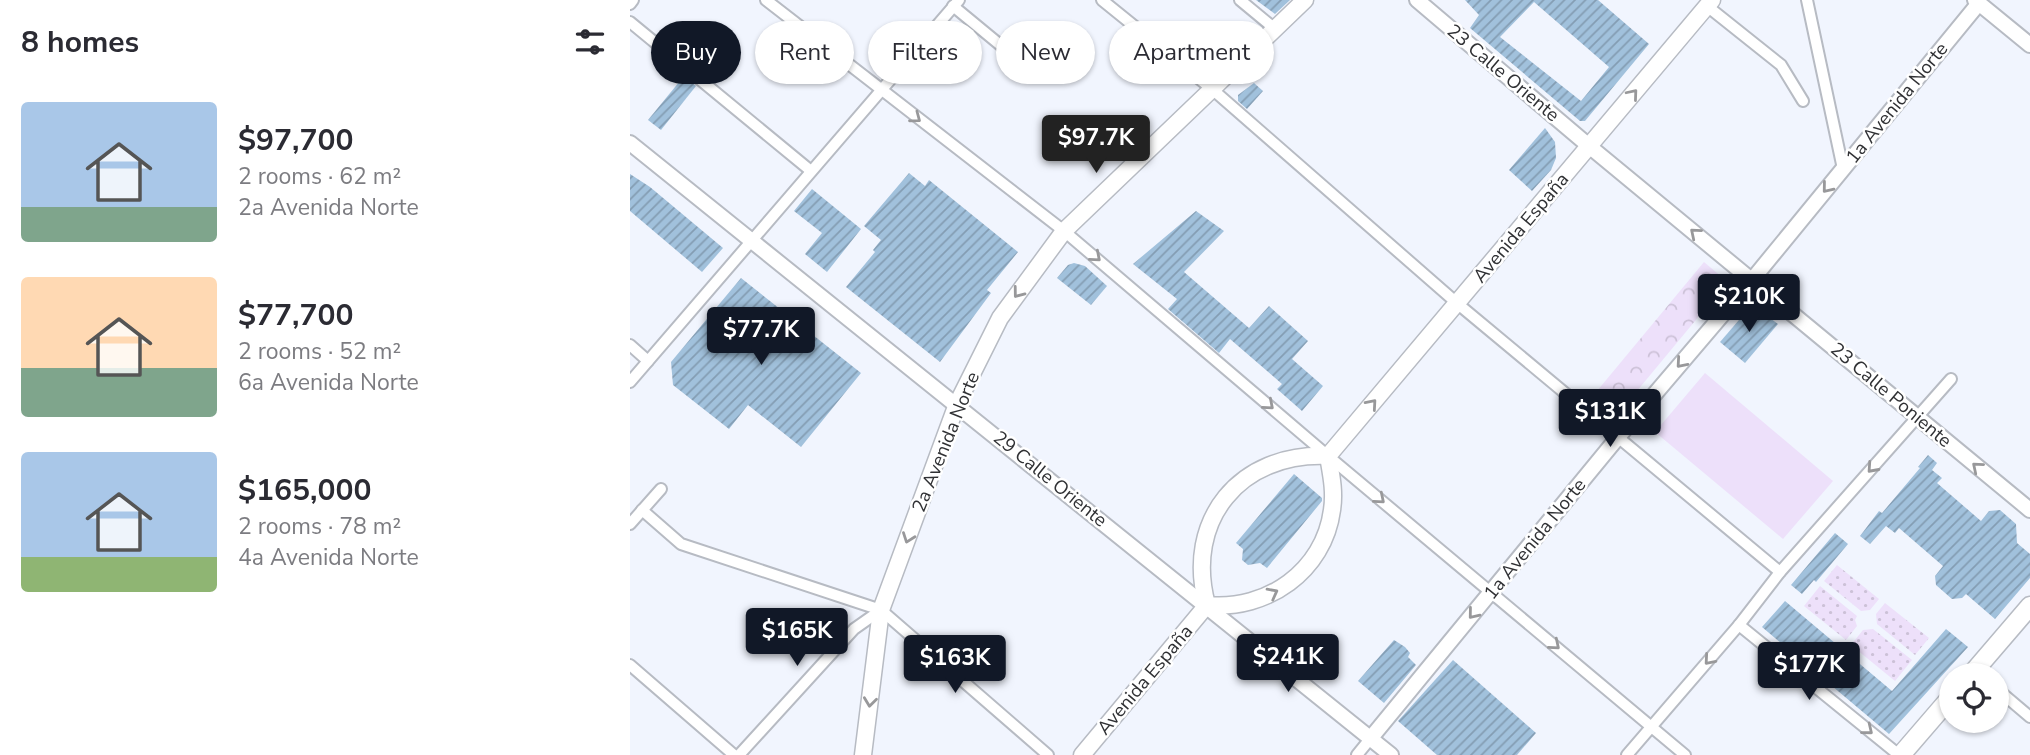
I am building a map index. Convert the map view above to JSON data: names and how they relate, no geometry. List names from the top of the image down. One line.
{"streets":{"main road":["Avenida España","2a Avenida Norte"],"street":["23 Calle Oriente","1a Avenida Norte","23 Calle Poniente","29 Calle Oriente"]},"crossings":[["23 Calle Oriente","Avenida España"],["23 Calle Oriente","23 Calle Poniente"],["1a Avenida Norte","23 Calle Poniente"],["1a Avenida Norte","29 Calle Oriente"],["Avenida España","23 Calle Poniente"],["Avenida España","29 Calle Oriente"],["2a Avenida Norte","29 Calle Oriente"]],"one_way":["1a Avenida Norte","Avenida España","23 Calle Poniente","2a Avenida Norte"],"page":{"heading":"8 homes","chip":["Buy","Rent","Filters","New","Apartment"],"list":[{"name":"$97,700","note":"2 rooms · 62 m² · 2a Avenida Norte"},{"name":"$77,700","note":"2 rooms · 52 m² · 6a Avenida Norte"},{"name":"$165,000","note":"2 rooms · 78 m² · 4a Avenida Norte"}],"price":["$97.7K","$210K","$77.7K","$131K","$165K","$241K","$163K","$177K"]}}
